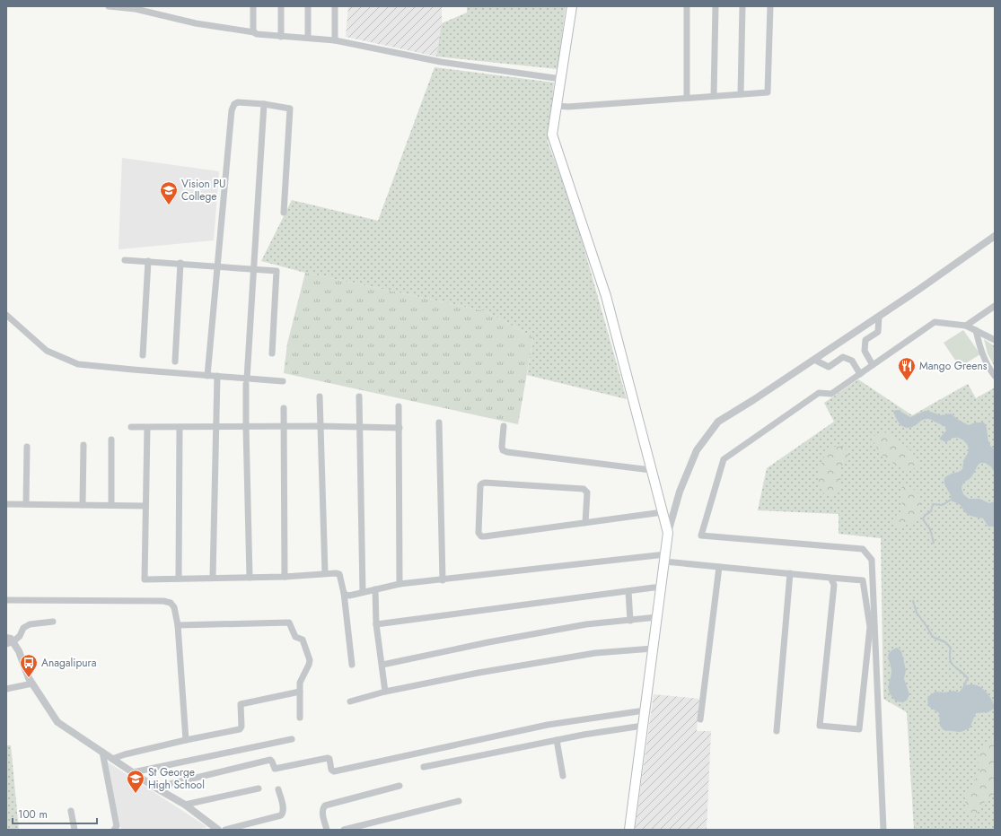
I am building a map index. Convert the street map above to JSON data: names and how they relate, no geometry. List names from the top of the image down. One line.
{"places":{"school or university":["Vision PU College","St George High School"],"restaurant":["Mango Greens"],"bus stop":["Anagalipura"]},"scale_bar":"100 m"}
